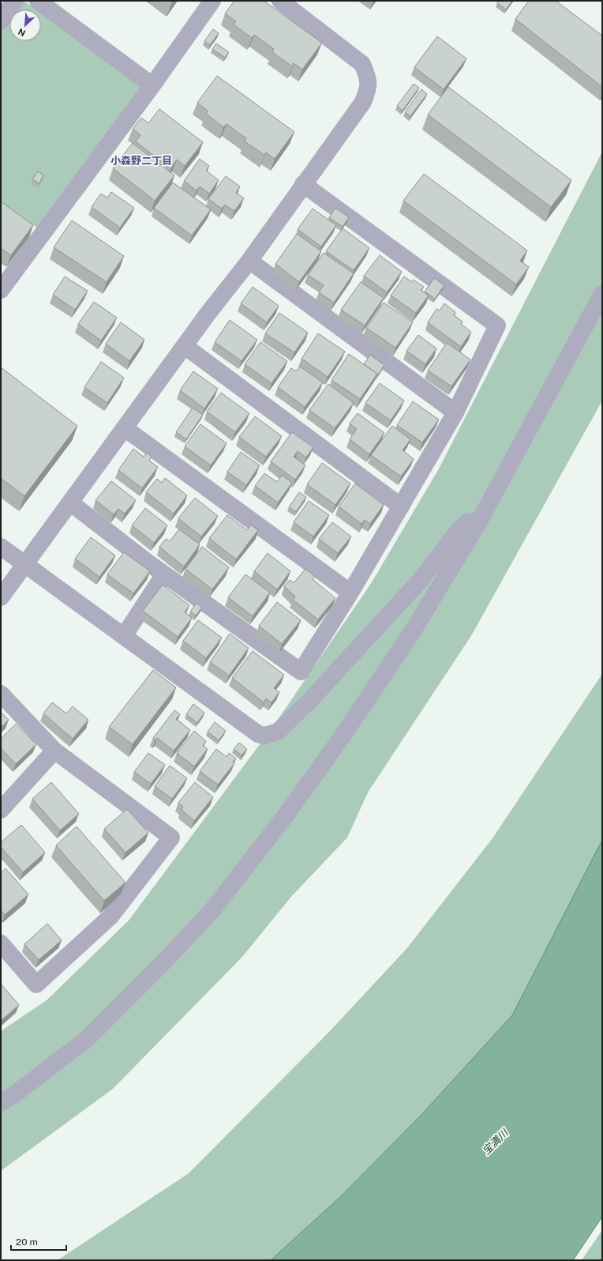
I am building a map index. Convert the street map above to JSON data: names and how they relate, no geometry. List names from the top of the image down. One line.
{"districts":["小森野二丁目"],"water":["宝満川"],"scale_bar":"20 m","north":"bottom left"}
